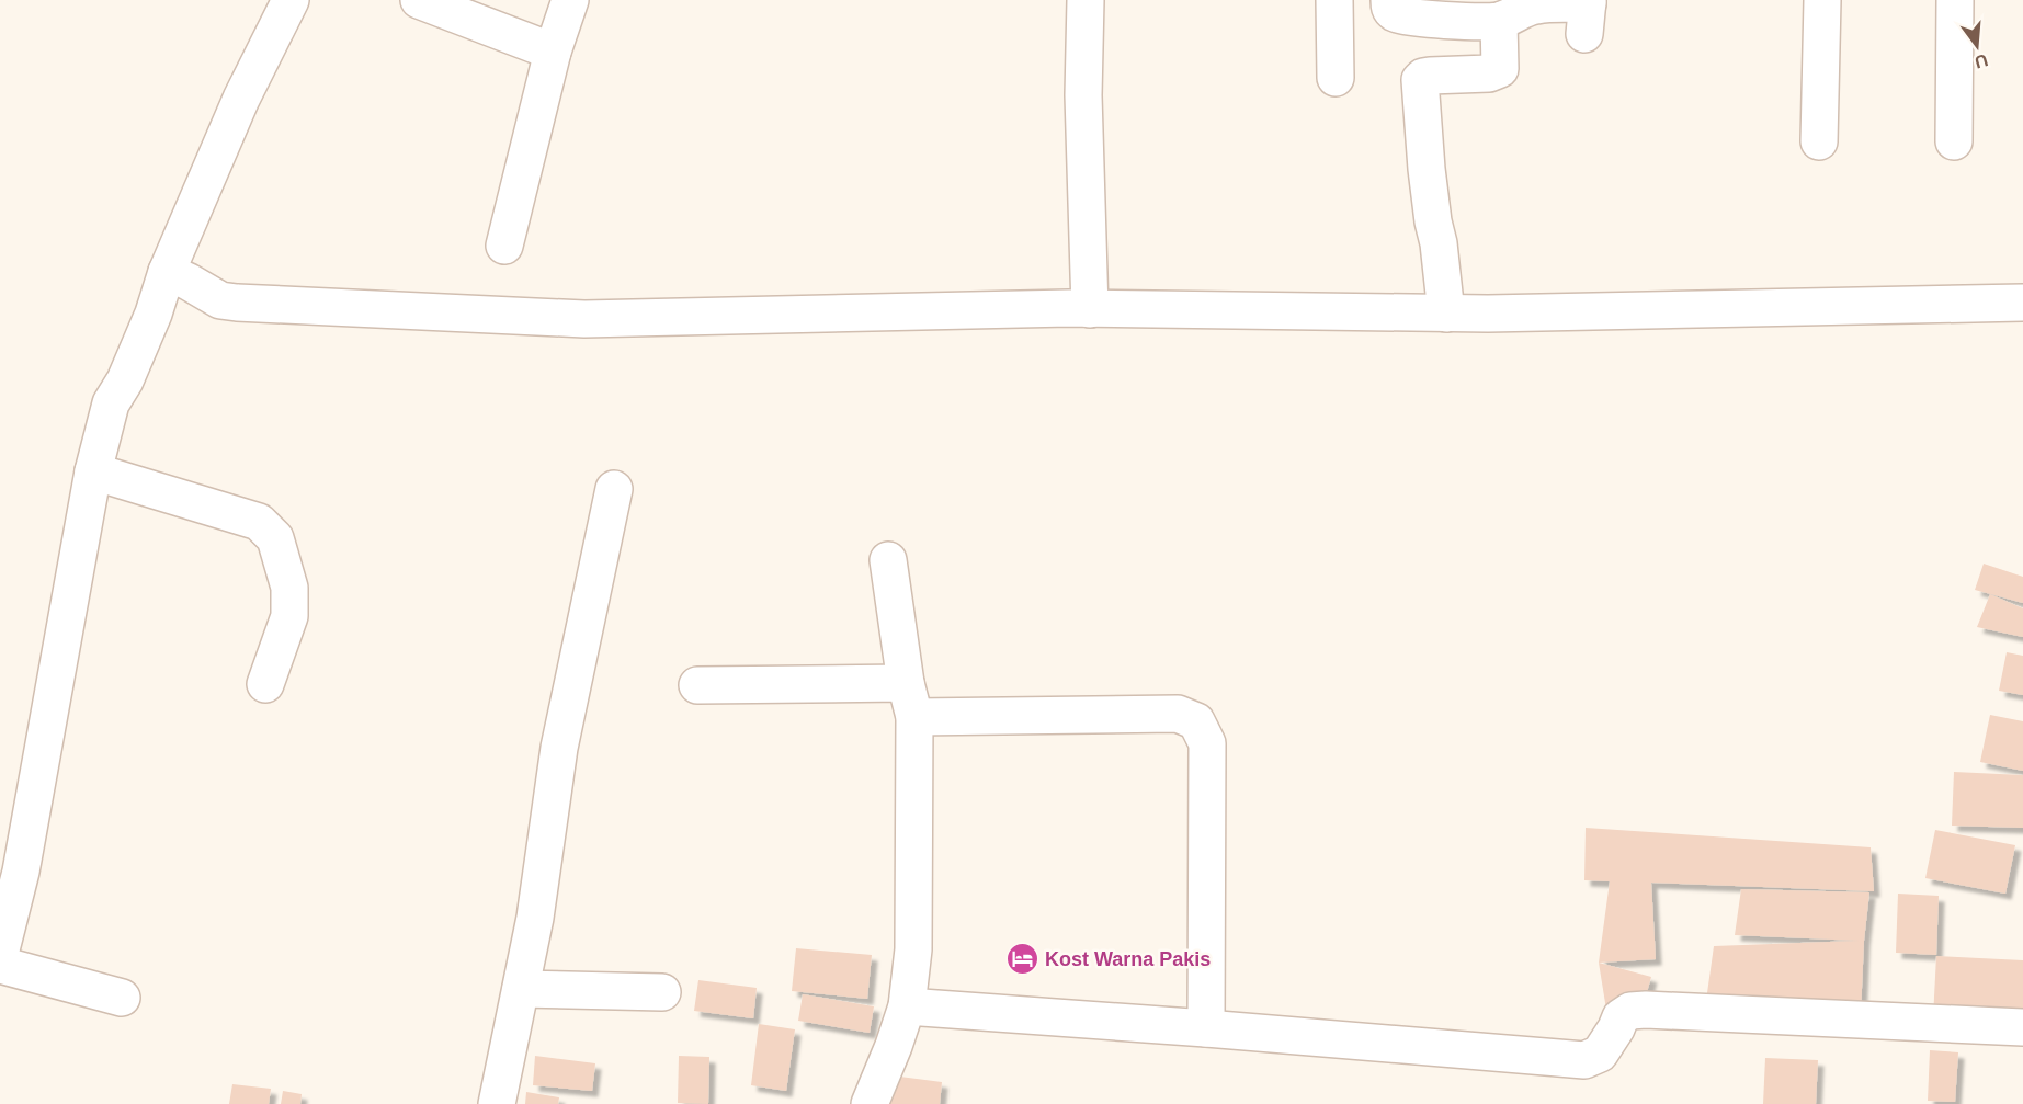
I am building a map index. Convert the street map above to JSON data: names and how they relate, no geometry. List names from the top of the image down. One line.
{"places":{"hotel":["Kost Warna Pakis"]},"north":"bottom"}
